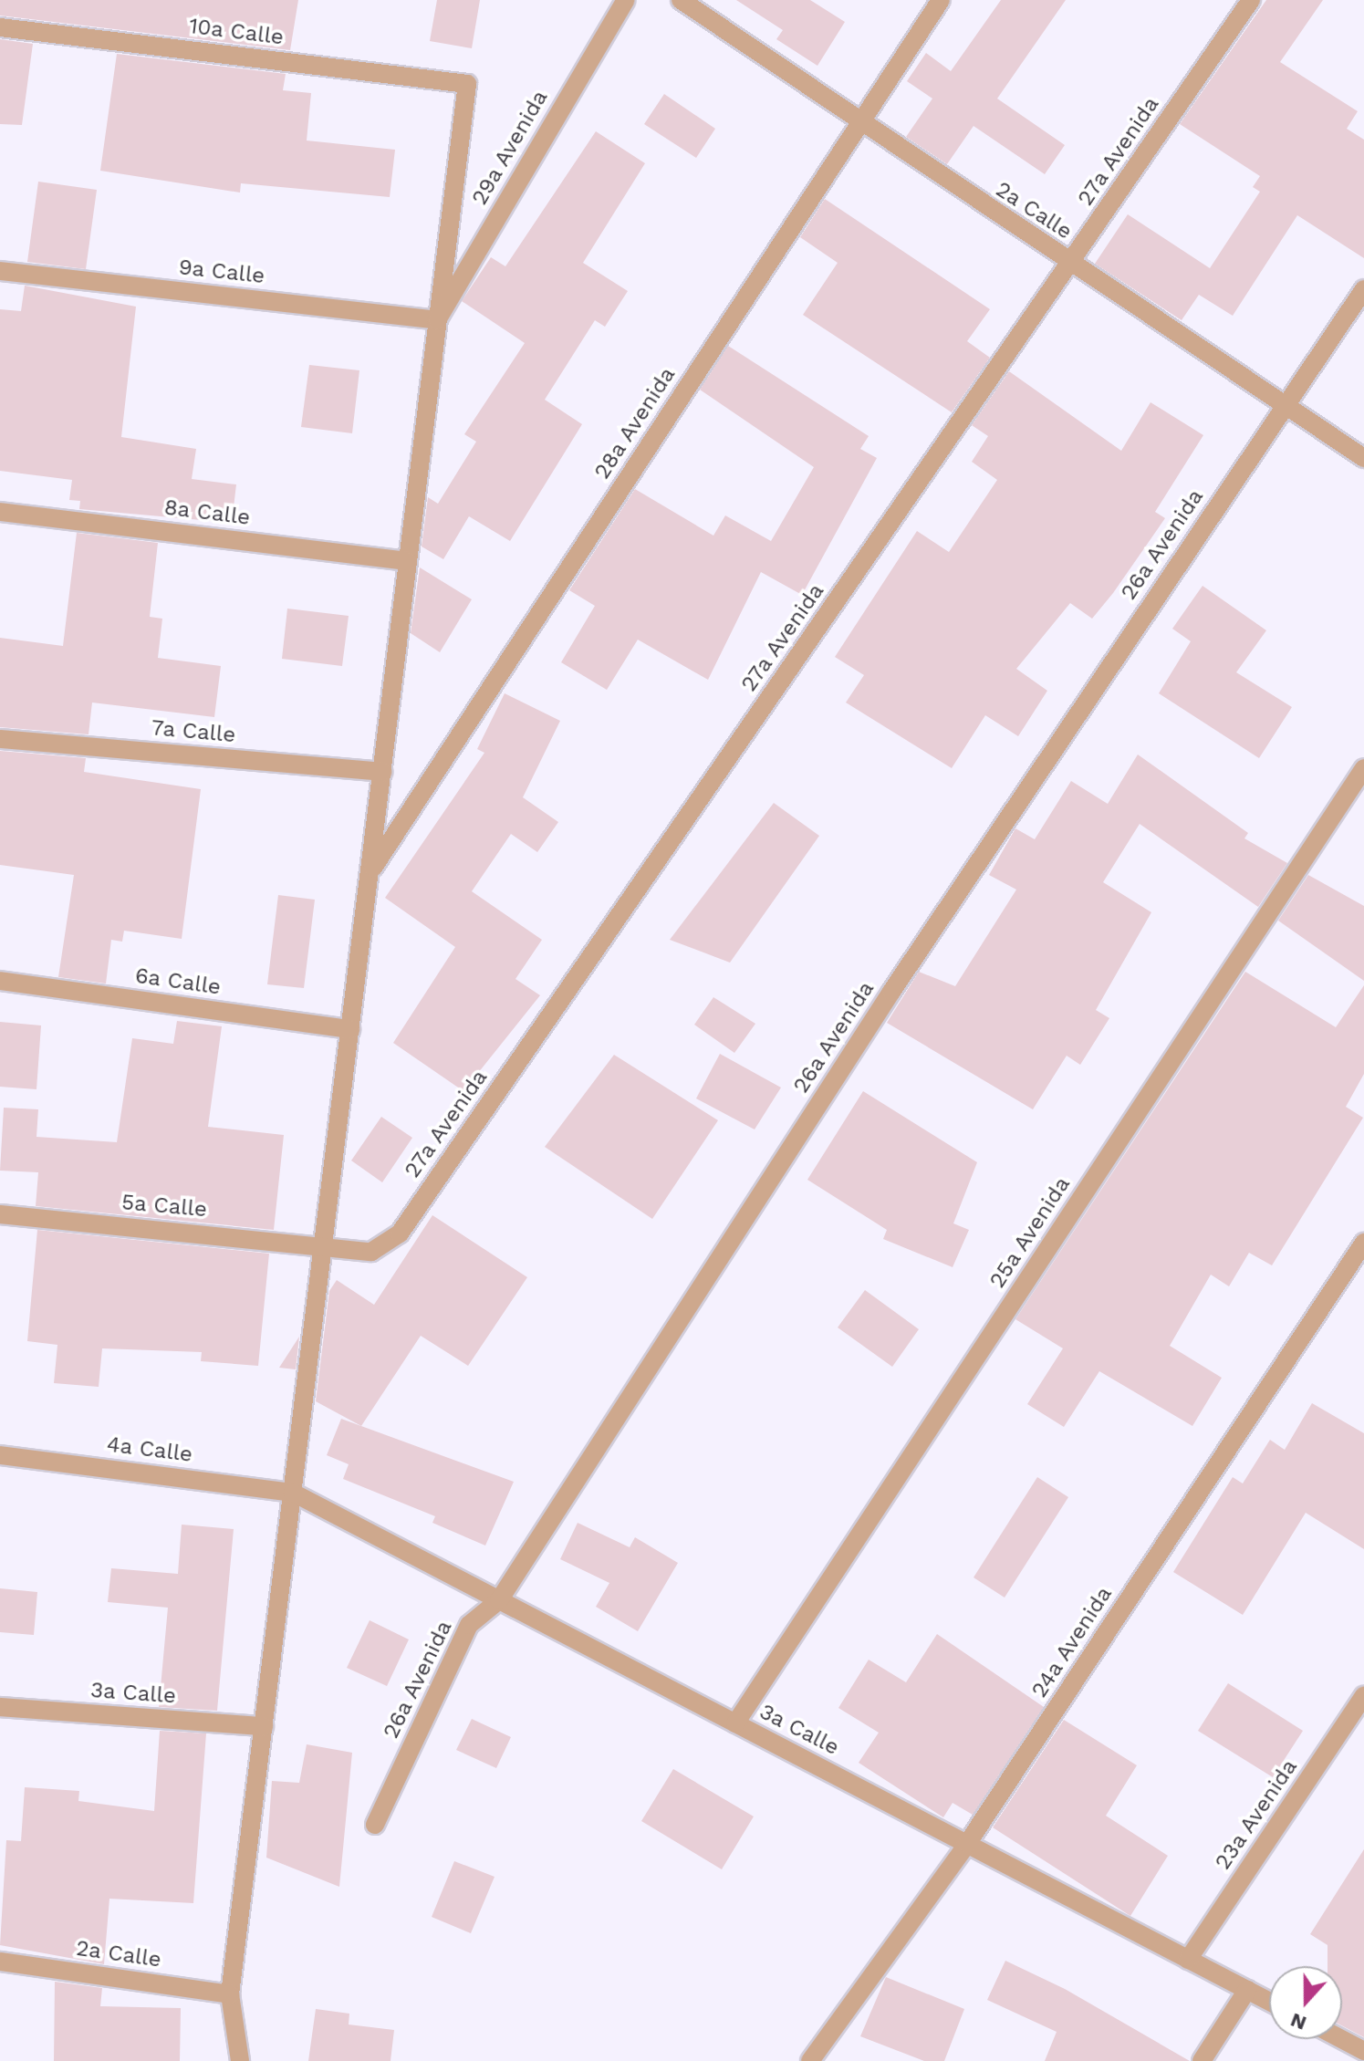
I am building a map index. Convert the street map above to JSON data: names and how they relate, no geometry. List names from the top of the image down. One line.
{"streets":{"street":["10a Calle","29a Avenida","27a Avenida","2a Calle","9a Calle","28a Avenida","8a Calle","26a Avenida","7a Calle","6a Calle","5a Calle","25a Avenida","4a Calle","24a Avenida","3a Calle","23a Avenida"]},"crossings":[["10a Calle","29a Avenida"],["10a Calle","9a Calle"],["29a Avenida","9a Calle"],["27a Avenida","2a Calle"],["27a Avenida","5a Calle"],["2a Calle","28a Avenida"],["2a Calle","26a Avenida"],["26a Avenida","3a Calle"],["25a Avenida","3a Calle"],["4a Calle","3a Calle"],["24a Avenida","3a Calle"],["3a Calle","23a Avenida"]],"north":"bottom"}
